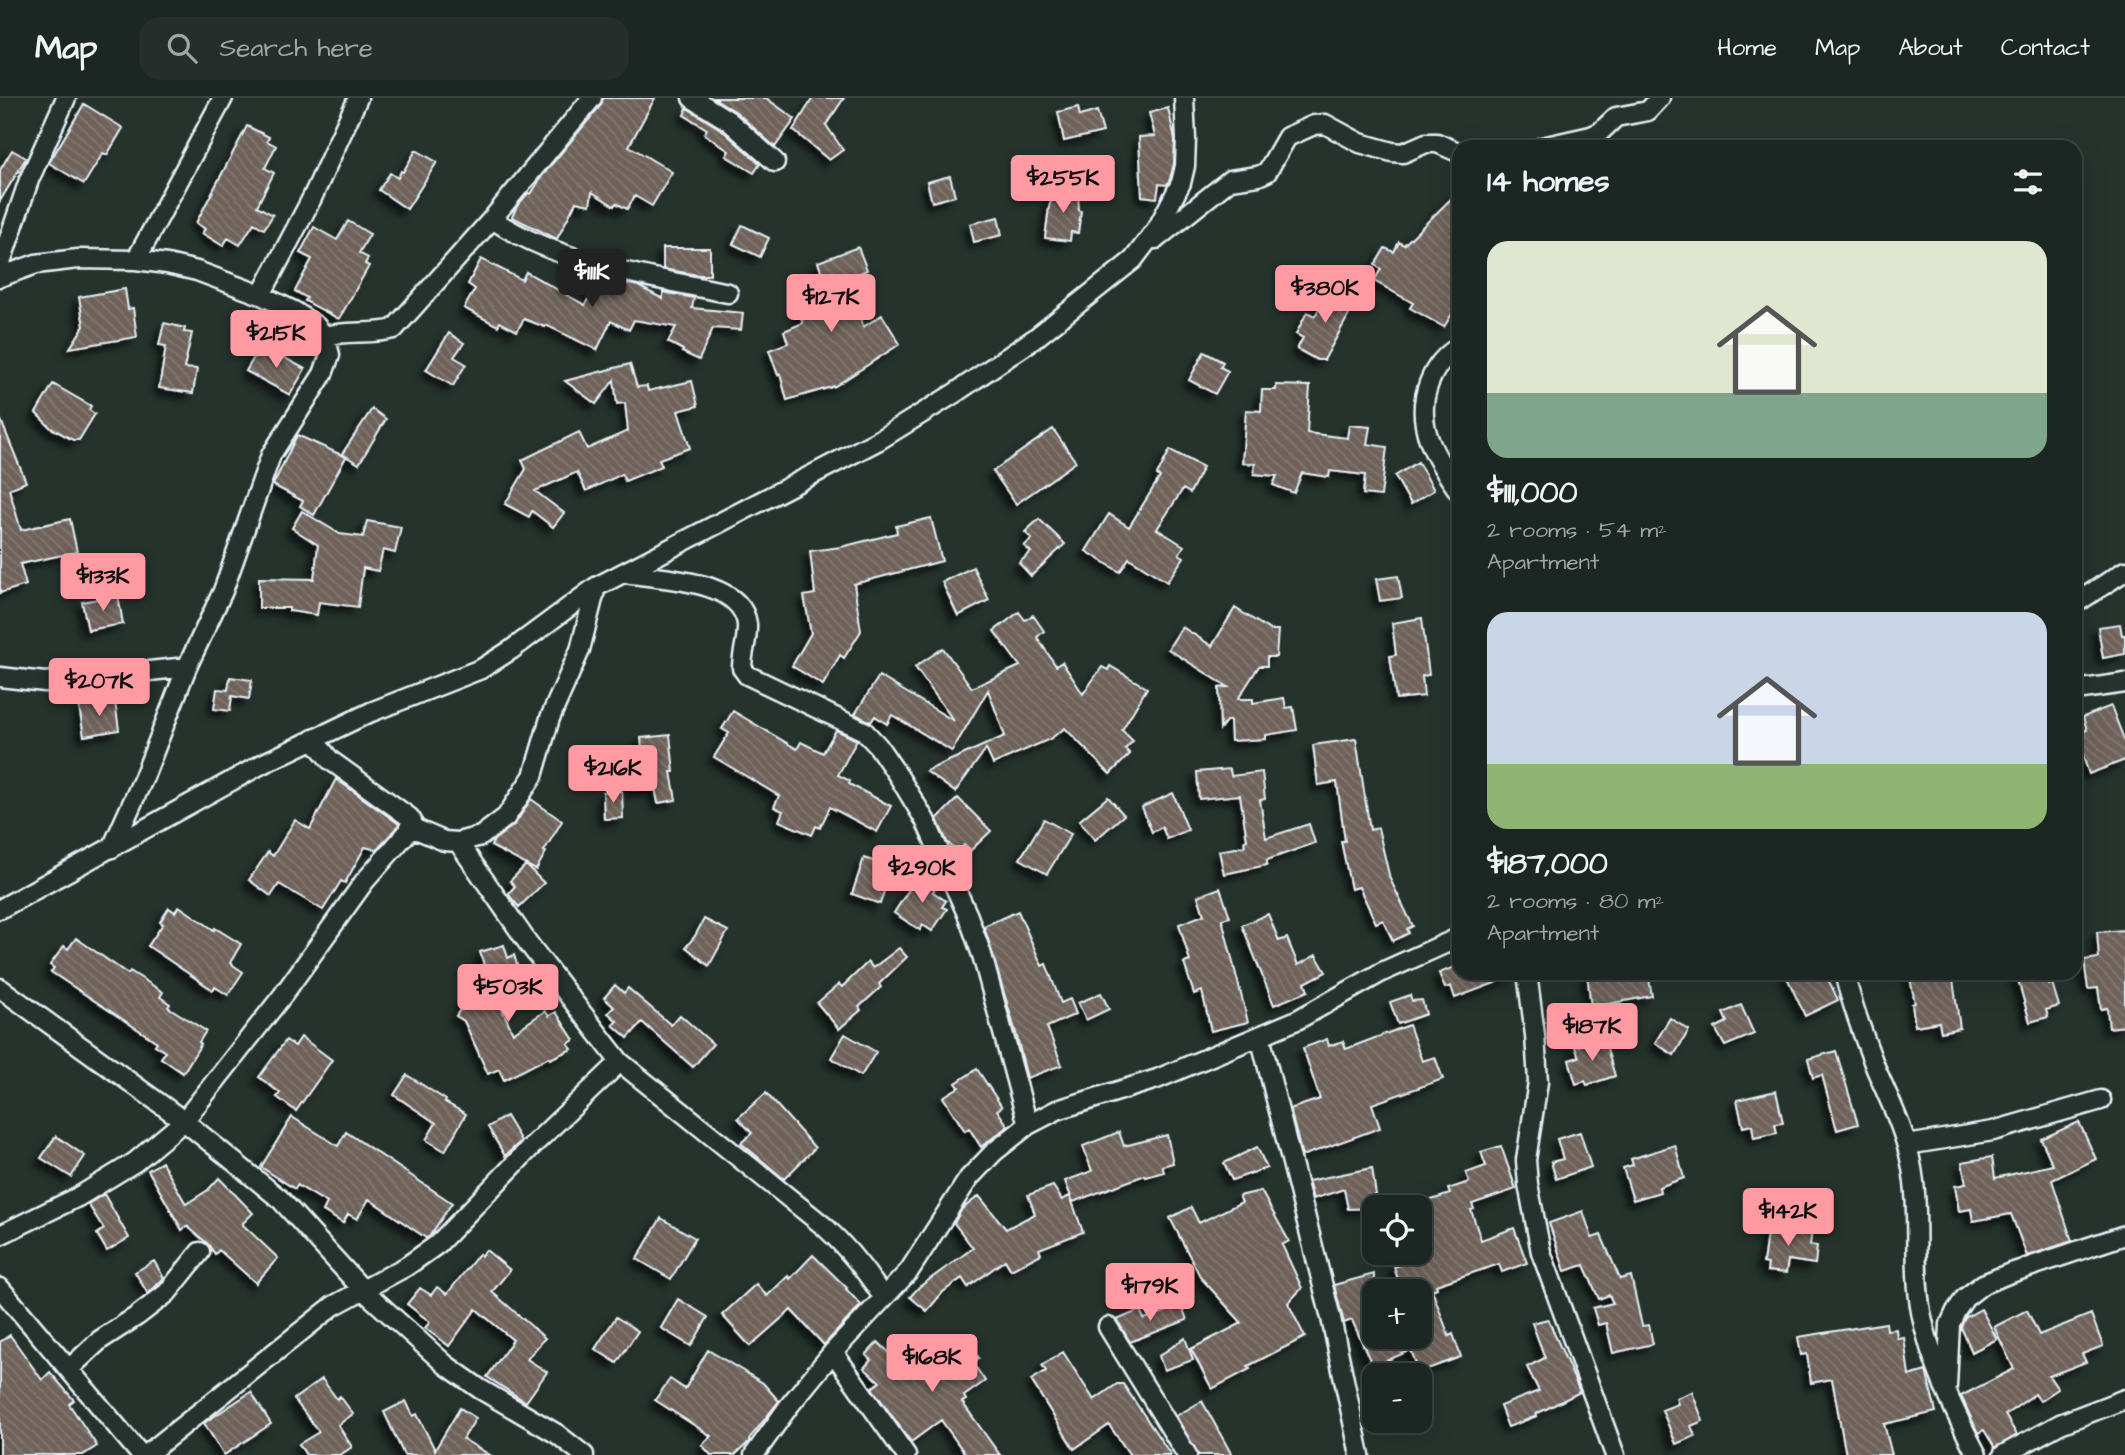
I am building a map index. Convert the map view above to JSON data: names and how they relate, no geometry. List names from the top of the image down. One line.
{"page":{"header":"Map","search":"Search here","nav":["Home","Map","About","Contact"],"heading":"14 homes","price":["$255K","$111K","$380K","$127K","$215K","$133K","$207K","$216K","$290K","$503K","$187K","$142K","$179K","$168K"],"list":[{"name":"$111,000","note":"2 rooms · 54 m² · Apartment"},{"name":"$187,000","note":"2 rooms · 80 m² · Apartment"}],"map_buttons":["+","−"]}}
